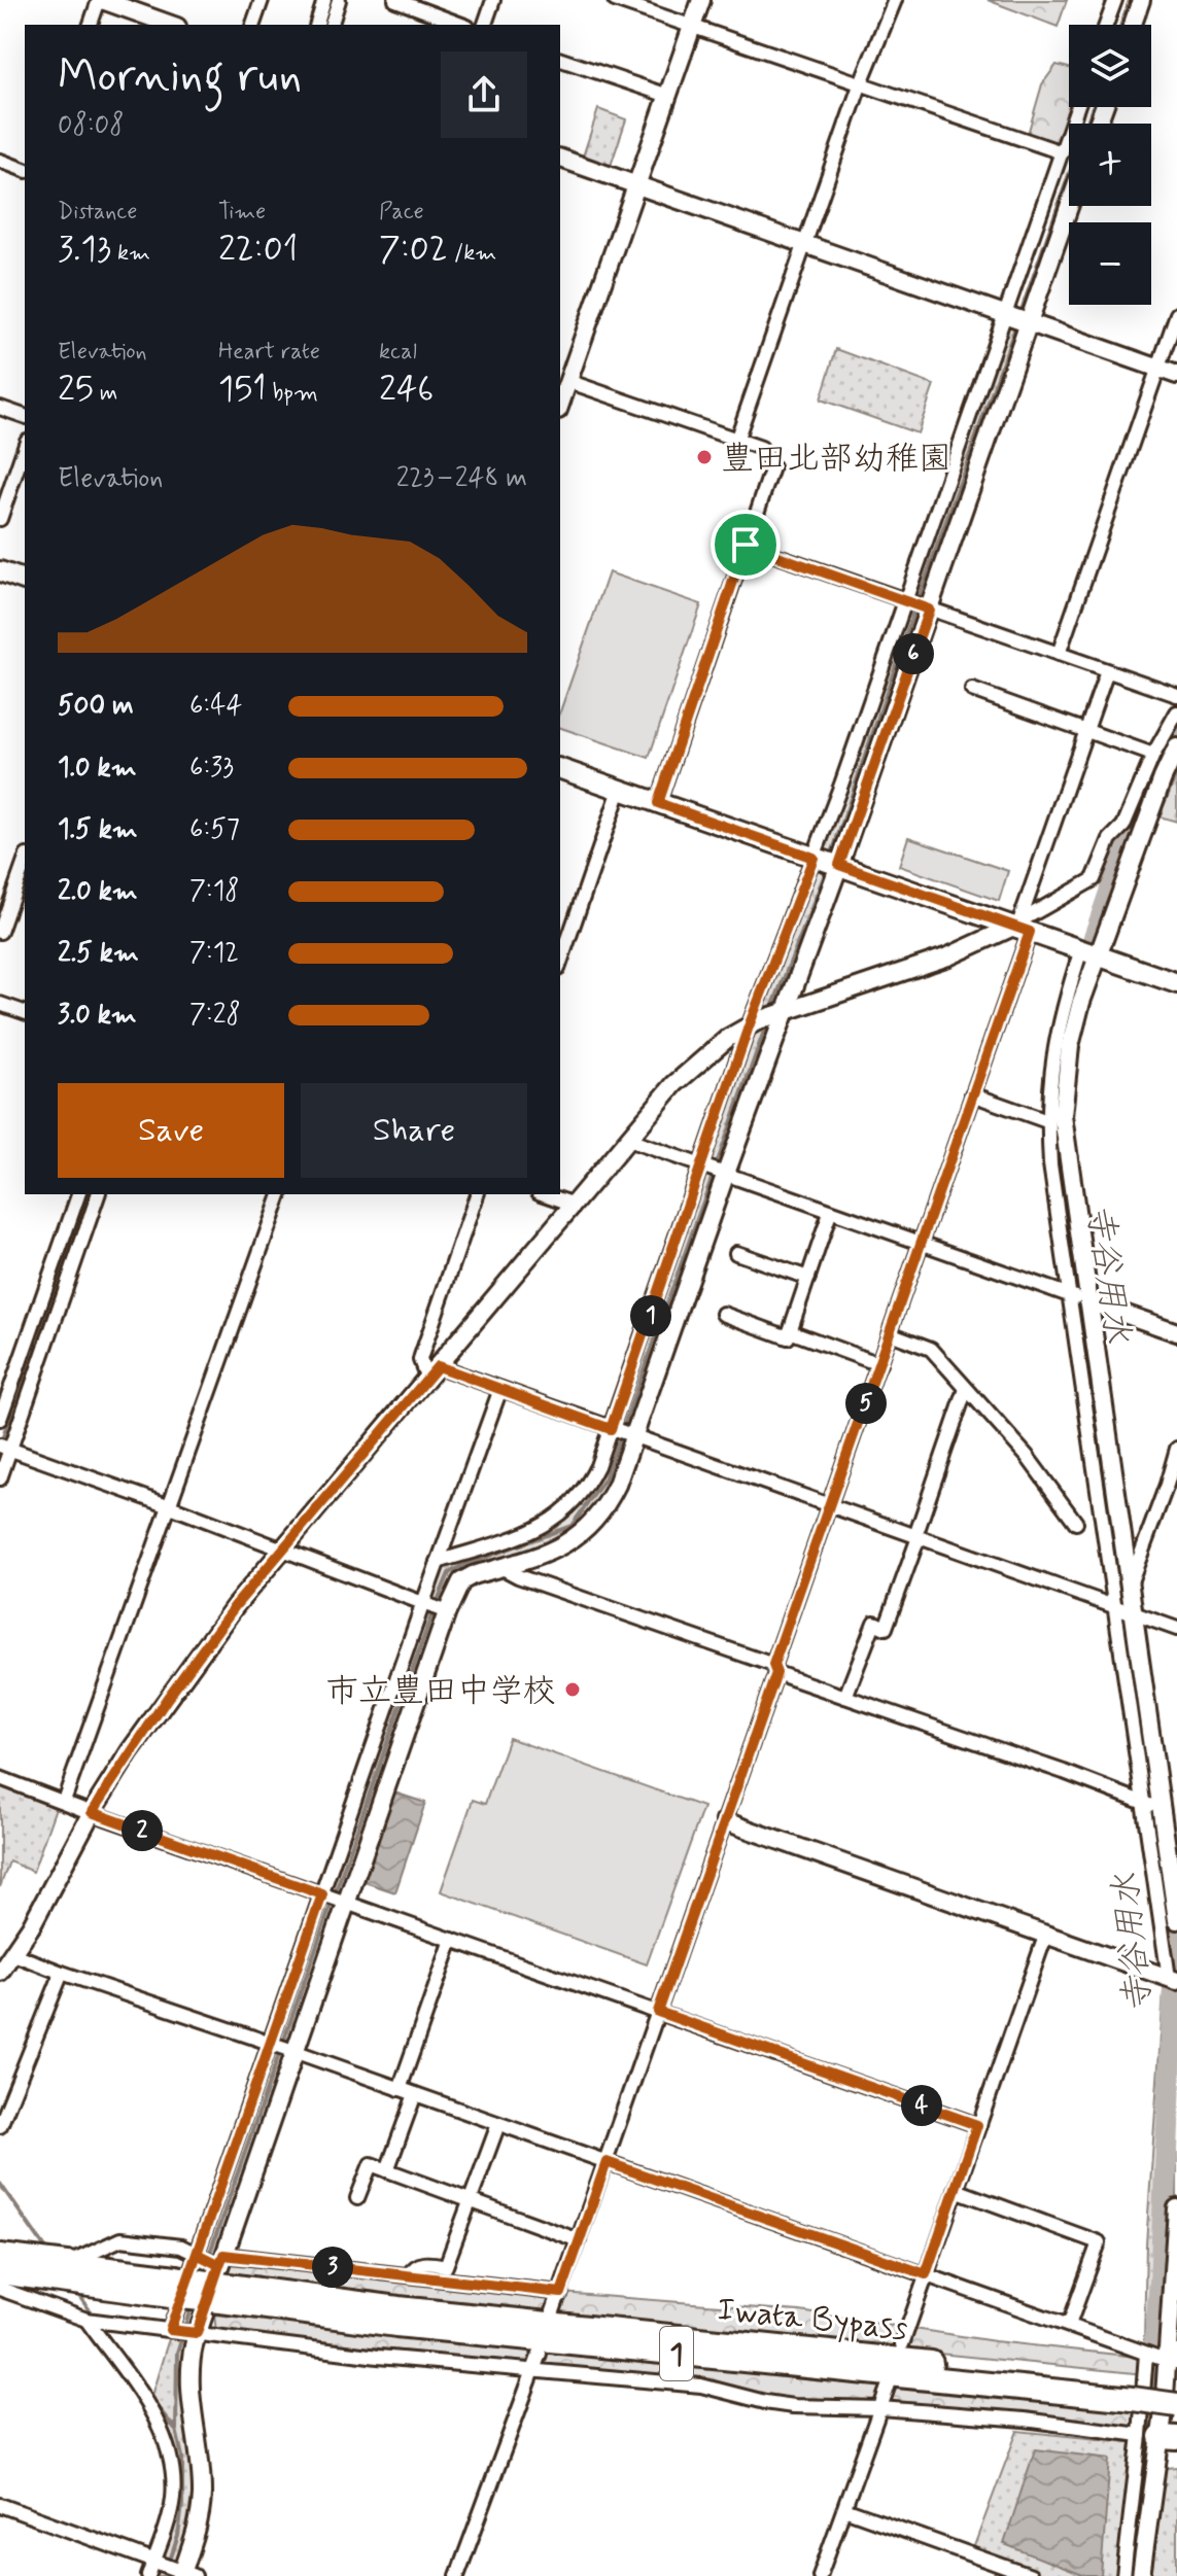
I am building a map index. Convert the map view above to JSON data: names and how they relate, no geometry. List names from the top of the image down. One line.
{"streets":{"highway":["Iwata Bypass","1"]},"water":["寺谷用水"],"places":["豊田北部幼稚園","市立豊田中学校"],"page":{"map_buttons":["+","−"],"heading":["Morning run","08:08"],"stats":[["Distance","3.13 km"],["Time","22:01"],["Pace","7:02 /km"],["Elevation","25 m"],["Heart rate","151 bpm"],["kcal","246"]],"chart":["Elevation","223–248 m"],"pins":["6","1","5","2","4","3"],"list":[{"name":"500 m","note":"6:44"},{"name":"1.0 km","note":"6:33"},{"name":"1.5 km","note":"6:57"},{"name":"2.0 km","note":"7:18"},{"name":"2.5 km","note":"7:12"},{"name":"3.0 km","note":"7:28"}],"buttons":["Save","Share"]}}
